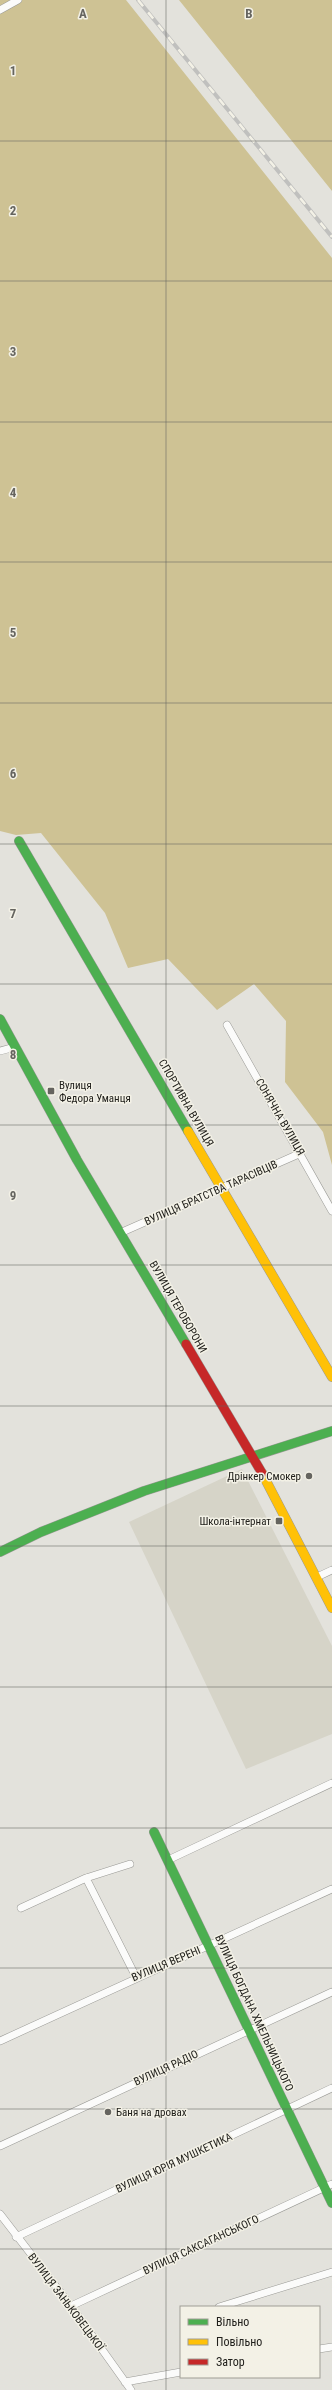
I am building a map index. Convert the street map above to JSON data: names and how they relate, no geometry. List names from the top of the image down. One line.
{"streets":{"street":["СПОРТИВНА ВУЛИЦЯ","СОНЯЧНА ВУЛИЦЯ","ВУЛИЦЯ БРАТСТВА ТАРАСІВЦІВ","ВУЛИЦЯ ТЕРОБОРОНИ","ВУЛИЦЯ ВЕРЕНІ","ВУЛИЦЯ БОГДАНА ХМЕЛЬНИЦЬКОГО","ВУЛИЦЯ РАДІО","ВУЛИЦЯ ЮРІЯ МУШКЕТИКА","ВУЛИЦЯ САКСАГАНСЬКОГО","ВУЛИЦЯ ЗАНЬКОВЕЦЬКОЇ"]},"crossings":[["СПОРТИВНА ВУЛИЦЯ","ВУЛИЦЯ БРАТСТВА ТАРАСІВЦІВ"],["СОНЯЧНА ВУЛИЦЯ","ВУЛИЦЯ БРАТСТВА ТАРАСІВЦІВ"],["ВУЛИЦЯ БРАТСТВА ТАРАСІВЦІВ","ВУЛИЦЯ ТЕРОБОРОНИ"],["ВУЛИЦЯ ВЕРЕНІ","ВУЛИЦЯ БОГДАНА ХМЕЛЬНИЦЬКОГО"],["ВУЛИЦЯ БОГДАНА ХМЕЛЬНИЦЬКОГО","ВУЛИЦЯ РАДІО"],["ВУЛИЦЯ БОГДАНА ХМЕЛЬНИЦЬКОГО","ВУЛИЦЯ ЮРІЯ МУШКЕТИКА"],["ВУЛИЦЯ БОГДАНА ХМЕЛЬНИЦЬКОГО","ВУЛИЦЯ САКСАГАНСЬКОГО"],["ВУЛИЦЯ ЮРІЯ МУШКЕТИКА","ВУЛИЦЯ ЗАНЬКОВЕЦЬКОЇ"],["ВУЛИЦЯ САКСАГАНСЬКОГО","ВУЛИЦЯ ЗАНЬКОВЕЦЬКОЇ"]],"places":{"transit":["Вулиця Федора Уманця","Школа-інтернат"],"other":["Дрінкер Смокер","Баня на дровах"]},"legend":["Вільно","Повільно","Затор"],"grid":{"columns":["A","B"],"rows":["1","2","3","4","5","6","7","8","9"]}}
